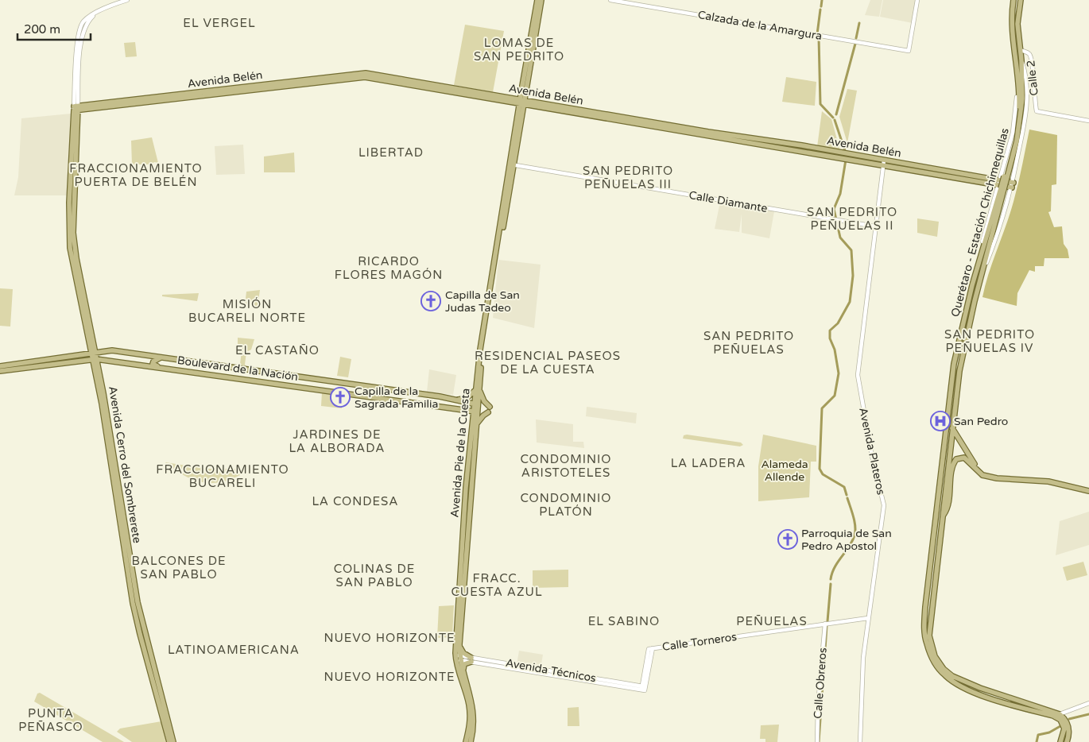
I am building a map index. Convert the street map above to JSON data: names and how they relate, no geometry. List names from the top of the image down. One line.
{"streets":{"main road":["Avenida Belén","Querétaro - Estación Chichimequillas","Boulevard de la Nación","Avenida Pie de la Cuesta","Avenida Cerro del Sombrerete"],"street":["Calzada de la Amargura","Calle 2","Calle Diamante","Avenida Plateros","Calle Torneros","Avenida Técnicos","Calle Obreros"]},"crossings":[["Calle 2","Querétaro - Estación Chichimequillas"],["Avenida Belén","Querétaro - Estación Chichimequillas"],["Avenida Belén","Avenida Plateros"],["Avenida Belén","Avenida Pie de la Cuesta"],["Avenida Belén","Avenida Cerro del Sombrerete"],["Calle Diamante","Avenida Plateros"],["Calle Diamante","Avenida Pie de la Cuesta"],["Boulevard de la Nación","Avenida Pie de la Cuesta"],["Boulevard de la Nación","Avenida Cerro del Sombrerete"],["Avenida Plateros","Calle Torneros"],["Avenida Pie de la Cuesta","Avenida Técnicos"],["Calle Torneros","Avenida Técnicos"],["Calle Torneros","Calle Obreros"]],"districts":["EL VERGEL","LOMAS DE SAN PEDRITO","LIBERTAD","FRACCIONAMIENTO PUERTA DE BELÉN","SAN PEDRITO PEÑUELAS III","SAN PEDRITO PEÑUELAS II","RICARDO FLORES MAGÓN","MISIÓN BUCARELI NORTE","SAN PEDRITO PEÑUELAS IV","SAN PEDRITO PEÑUELAS","EL CASTAÑO","RESIDENCIAL PASEOS DE LA CUESTA","JARDINES DE LA ALBORADA","CONDOMINIO ARISTOTELES","LA LADERA","FRACCIONAMIENTO BUCARELI","CONDOMINIO PLATÓN","LA CONDESA","BALCONES DE SAN PABLO","COLINAS DE SAN PABLO","FRACC. CUESTA AZUL","EL SABINO","PEÑUELAS","NUEVO HORIZONTE","LATINOAMERICANA","NUEVO HORIZONTE","PUNTA PEÑASCO"],"parks":["Alameda Allende"],"places":{"church":["Capilla de San Judas Tadeo","Capilla de la Sagrada Familia","Parroquia de San Pedro Apostol"],"hospital":["San Pedro"]},"scale_bar":"200 m"}
